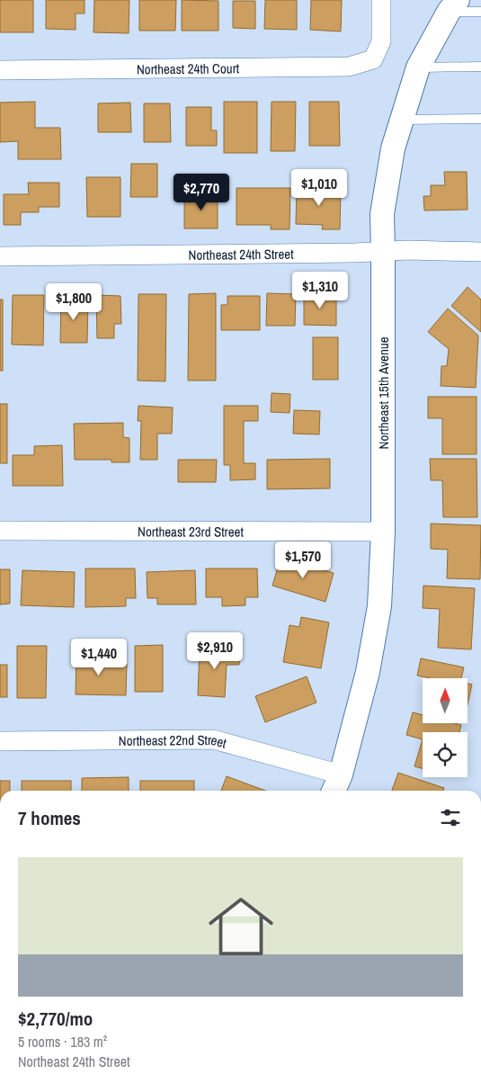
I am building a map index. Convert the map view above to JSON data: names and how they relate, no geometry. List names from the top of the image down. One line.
{"streets":{"street":["Northeast 24th Court","Northeast 24th Street","Northeast 15th Avenue","Northeast 23rd Street","Northeast 22nd Street"]},"crossings":[["Northeast 24th Street","Northeast 15th Avenue"],["Northeast 15th Avenue","Northeast 23rd Street"],["Northeast 15th Avenue","Northeast 22nd Street"]],"north":"top","page":{"price":["$1,010","$2,770","$1,310","$1,800","$1,570","$2,910","$1,440"],"heading":"7 homes","list":[{"name":"$2,770/mo","note":"5 rooms · 183 m² · Northeast 24th Street"}]}}
